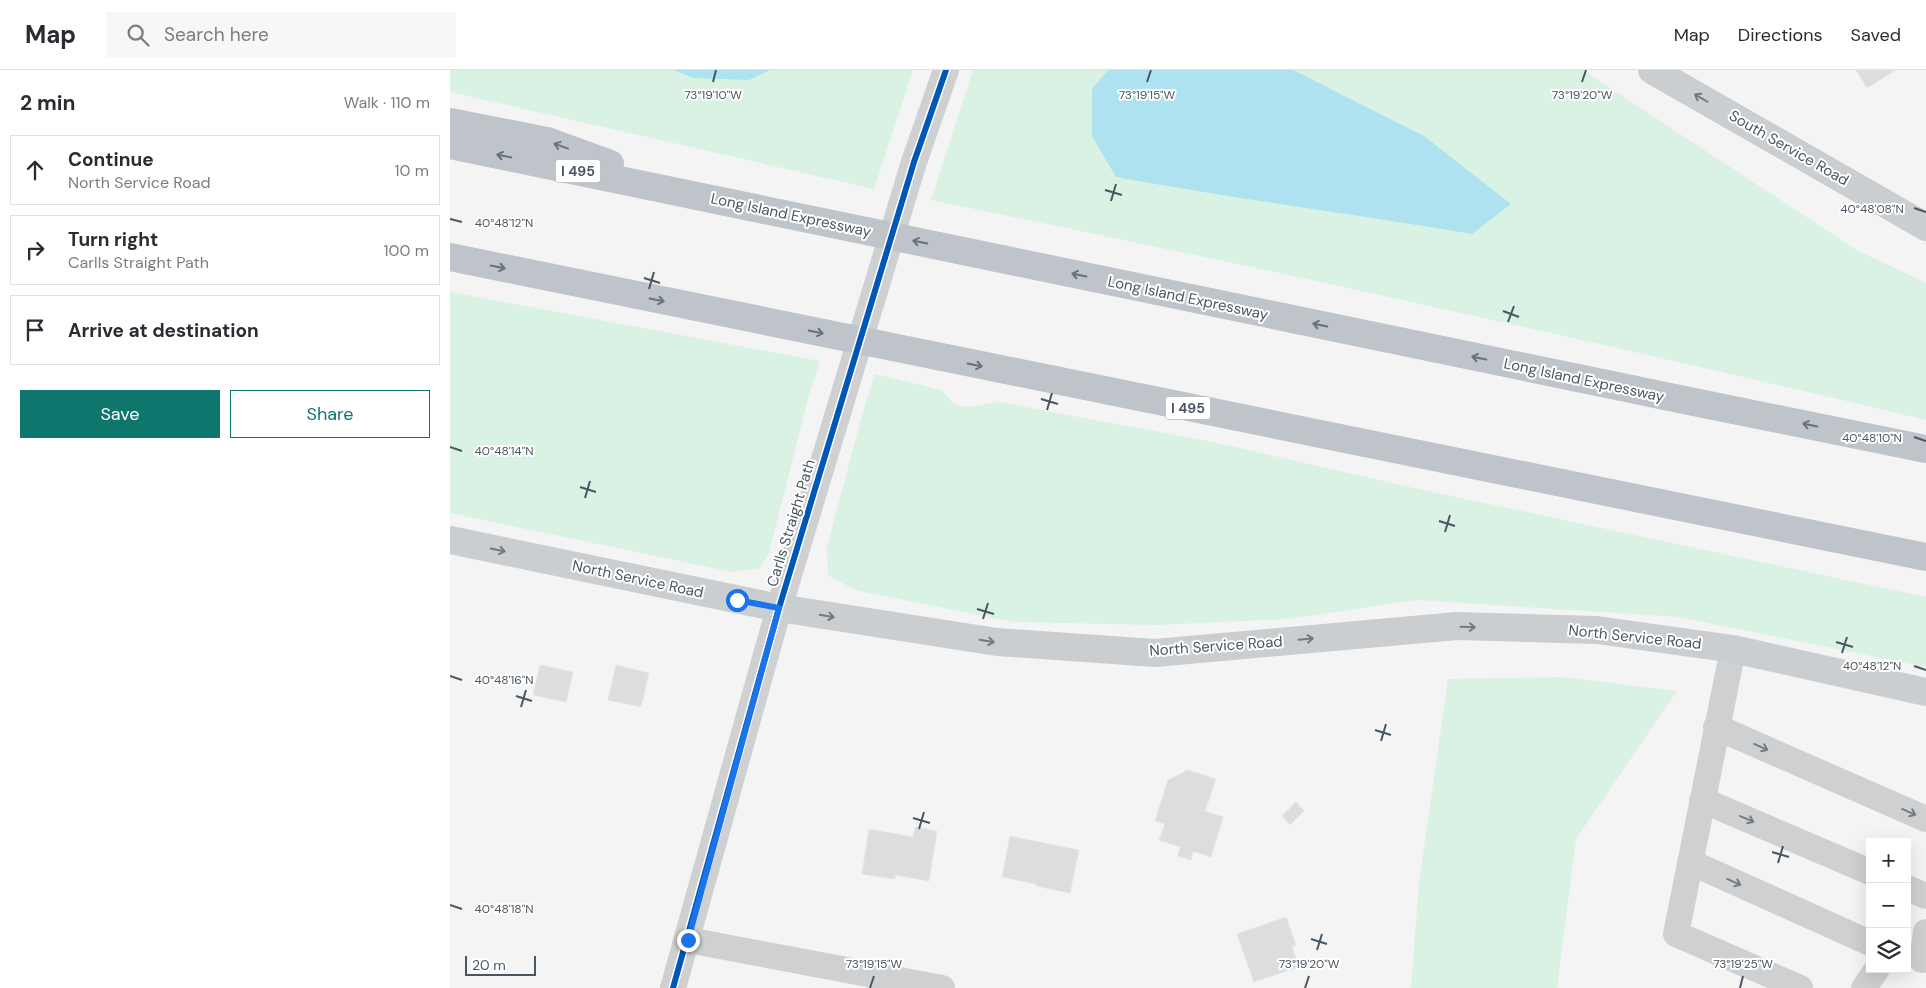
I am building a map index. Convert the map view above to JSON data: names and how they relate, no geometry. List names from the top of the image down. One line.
{"streets":{"highway":["I 495","Long Island Expressway"],"main road":["South Service Road","North Service Road"],"street":["Carlls Straight Path"]},"crossings":[["Carlls Straight Path","North Service Road"]],"one_way":["South Service Road","North Service Road"],"scale_bar":"20 m","page":{"header":"Map","search":"Search here","nav":["Map","Directions","Saved"],"heading":["2 min","Walk · 110 m"],"list":[["Continue","North Service Road","10 m"],["Turn right","Carlls Straight Path","100 m"],"Arrive at destination"],"buttons":["Save","Share"],"map_buttons":["+","−"],"scale":"20 m"},"coordinates":["73°19'10\"W","73°19'15\"W","73°19'20\"W","40°48'08\"N","40°48'12\"N","40°48'10\"N","40°48'14\"N","40°48'16\"N","40°48'18\"N","73°19'25\"W"]}
